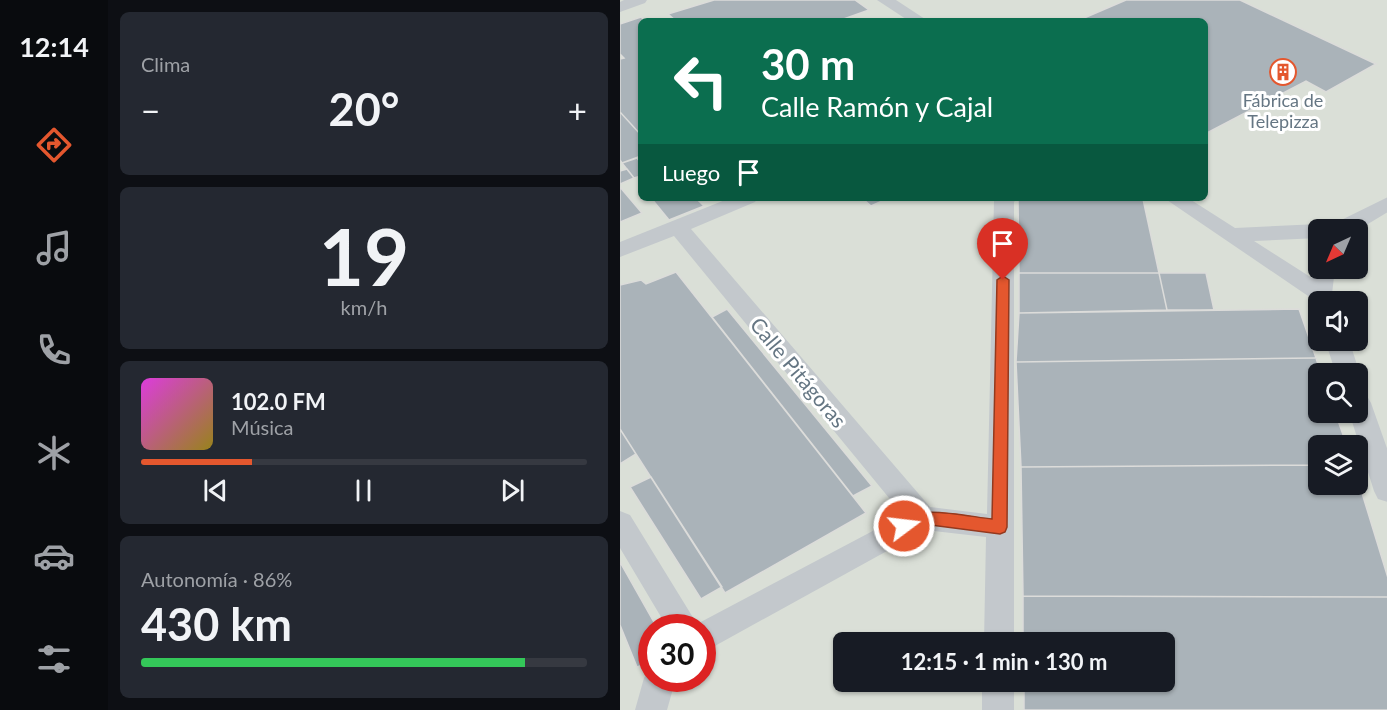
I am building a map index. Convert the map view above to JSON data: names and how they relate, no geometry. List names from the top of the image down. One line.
{"streets":{"street":["Calle Pitágoras"]},"places":{"building":["Fábrica de Telepizza"]},"north":"bottom left","page":{"tabs":"12:14","tile":["Clima",["19","km/h"],["Autonomía · 86%","430 km"]],"turn":["30 m","Calle Ramón y Cajal"],"heat":["−","20°","+"],"then":"Luego","song":["102.0 FM","Música"],"limit":"30","trip":"12:15 · 1 min · 130 m"}}
